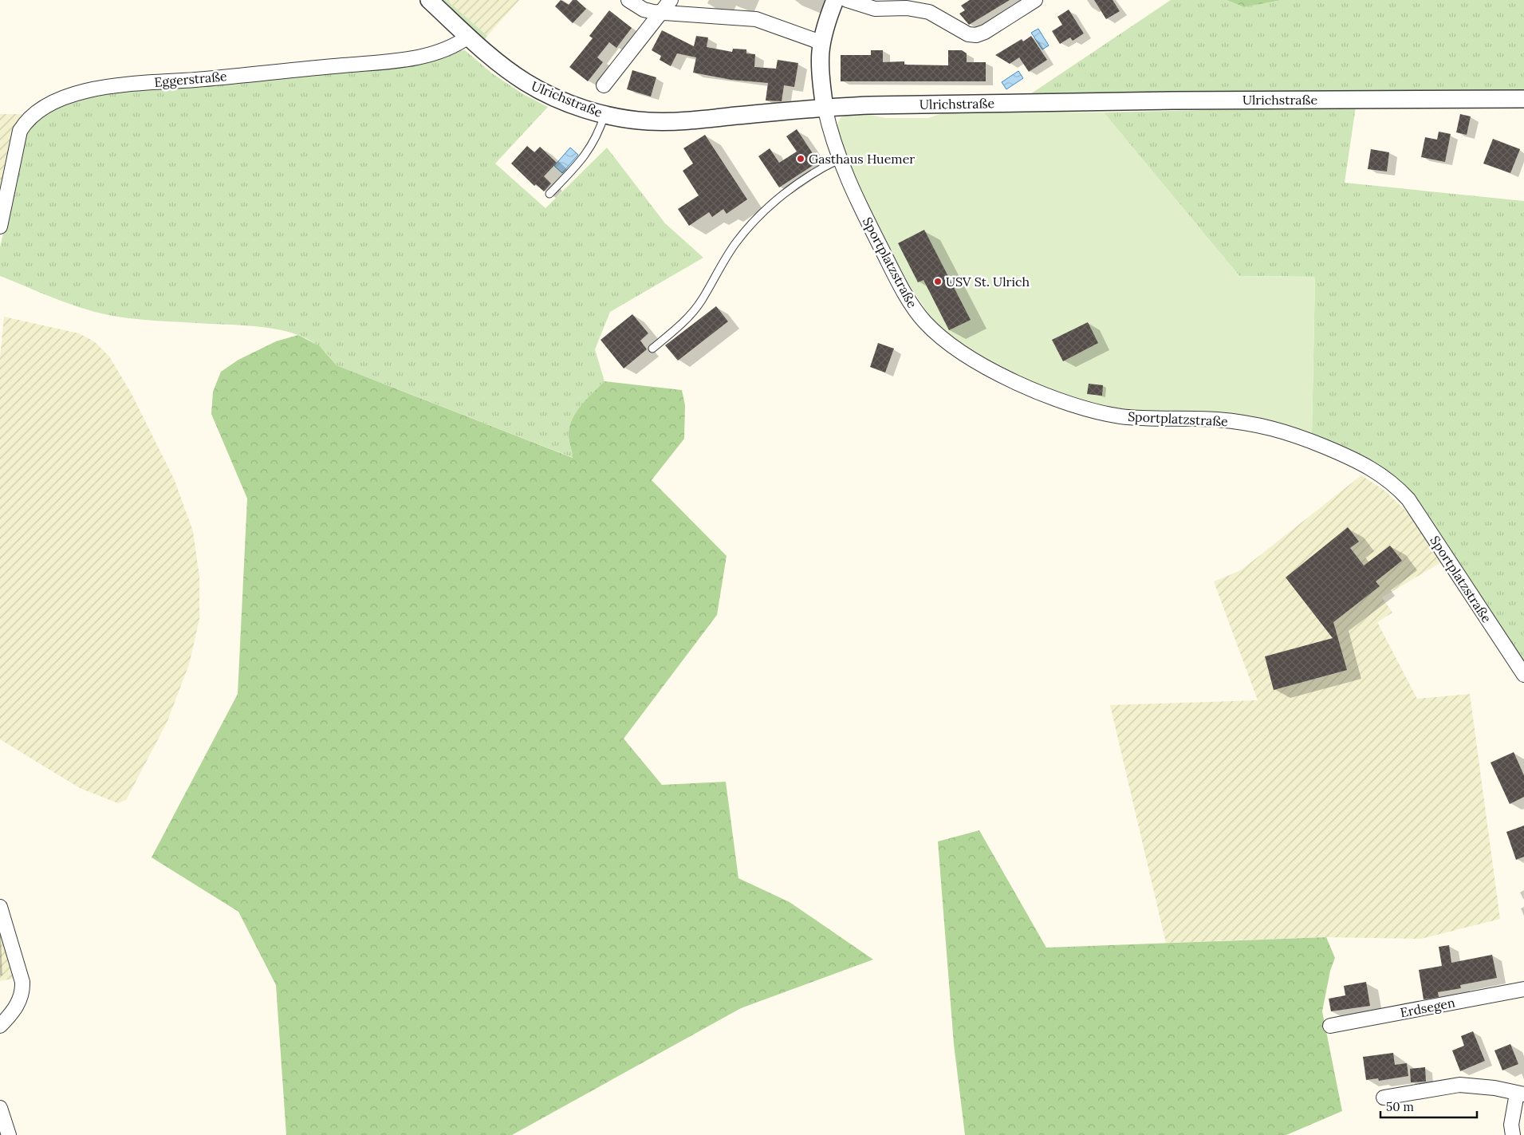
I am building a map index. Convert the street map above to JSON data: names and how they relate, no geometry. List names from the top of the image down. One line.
{"streets":{"street":["Eggerstraße","Ulrichstraße","Sportplatzstraße","Erdsegen"]},"crossings":[["Eggerstraße","Ulrichstraße"],["Ulrichstraße","Sportplatzstraße"]],"places":["Gasthaus Huemer","USV St. Ulrich"],"scale_bar":"50 m"}
